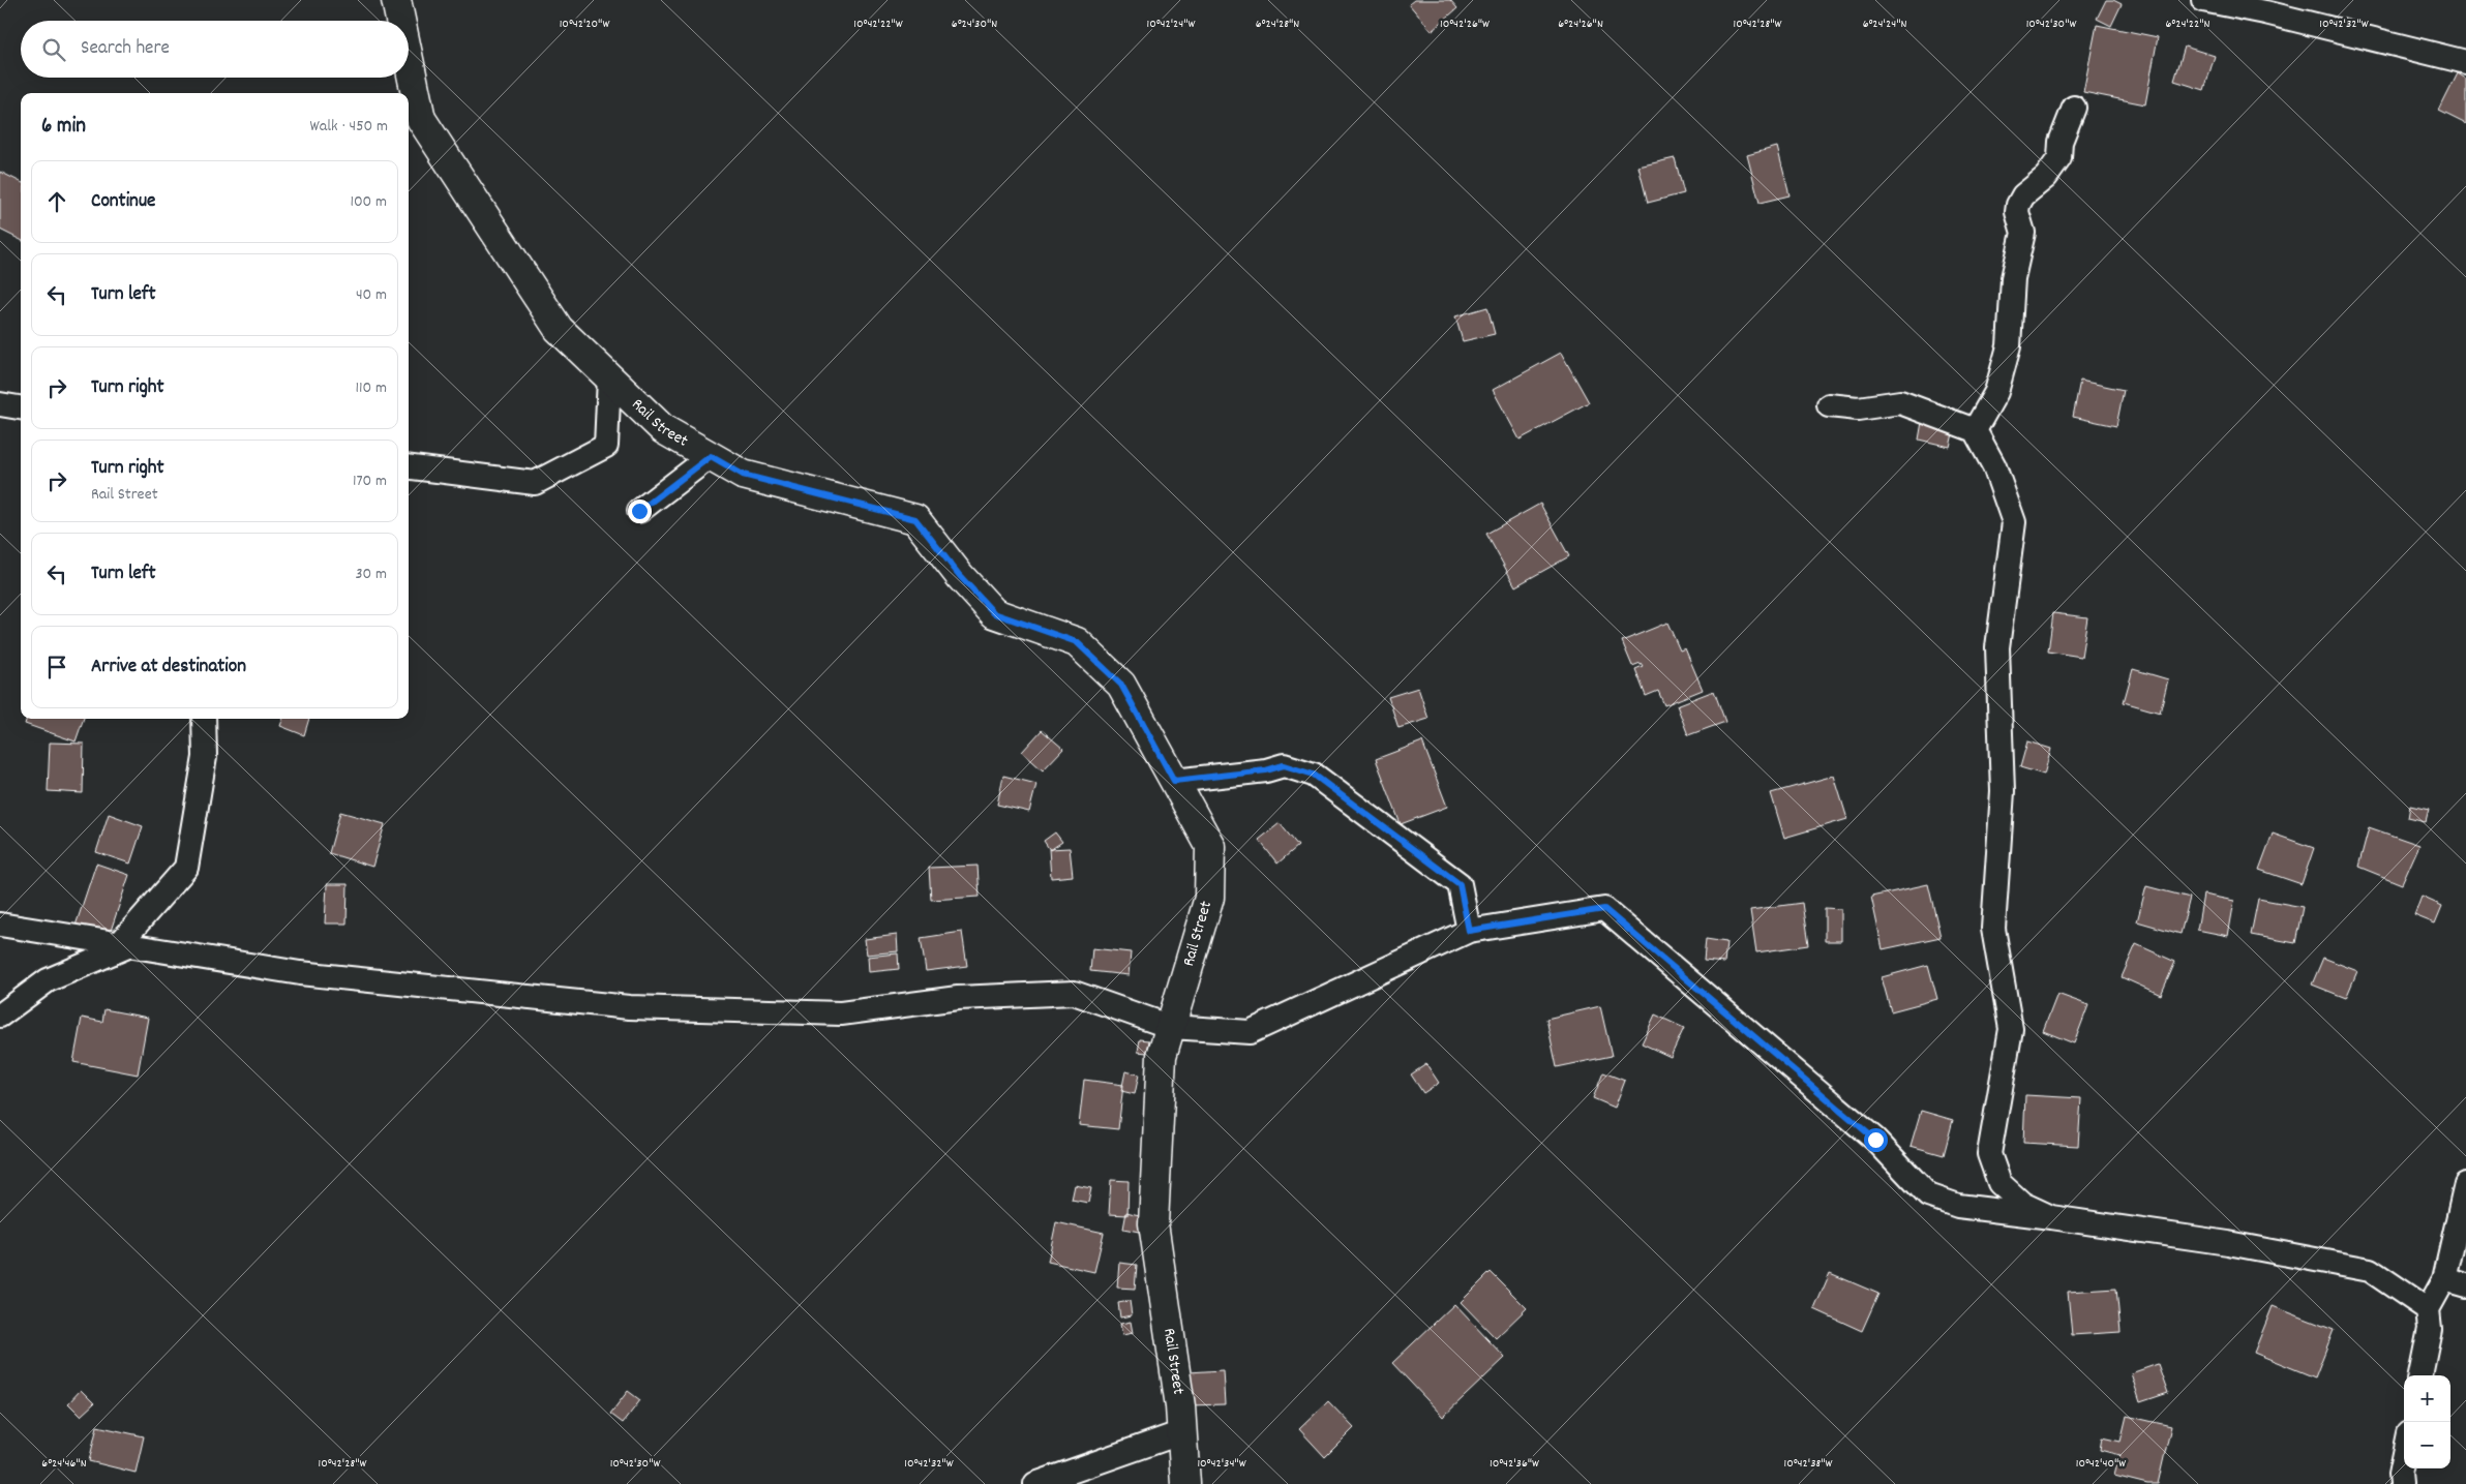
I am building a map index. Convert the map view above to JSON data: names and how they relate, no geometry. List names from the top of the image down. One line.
{"streets":{"street":["Rail Street"]},"page":{"search":"Search here","heading":["6 min","Walk · 450 m"],"list":[["Continue","100 m"],["Turn left","40 m"],["Turn right","110 m"],["Turn right","Rail Street","170 m"],["Turn left","30 m"],"Arrive at destination"],"map_buttons":["+","−"]},"coordinates":["6°24'30\"N","6°24'28\"N","6°24'26\"N","6°24'24\"N","6°24'22\"N","10°42'22\"W","10°42'26\"W","10°42'20\"W","10°42'24\"W","10°42'28\"W","10°42'30\"W","10°42'32\"W","10°42'34\"W","10°42'36\"W","10°42'38\"W","10°42'40\"W","6°24'46\"N"]}
